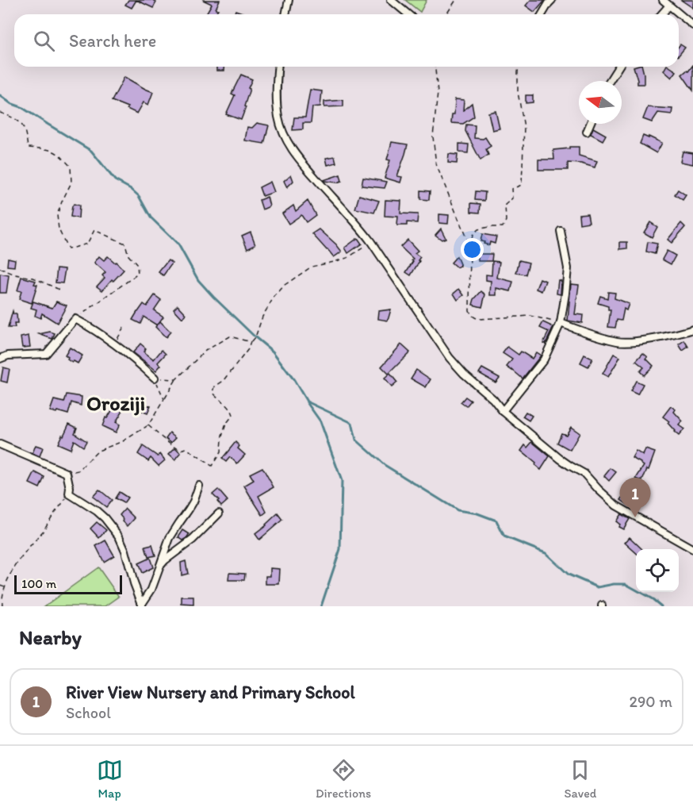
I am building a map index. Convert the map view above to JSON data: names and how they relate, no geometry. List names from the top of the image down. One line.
{"districts":["Oroziji"],"scale_bar":"100 m","north":"left","page":{"search":"Search here","pins":"1","scale":"100 m","heading":"Nearby","list":[{"mark":"1","name":"River View Nursery and Primary School","note":"School","value":"290 m"}],"nav":["Map","Directions","Saved"]}}
